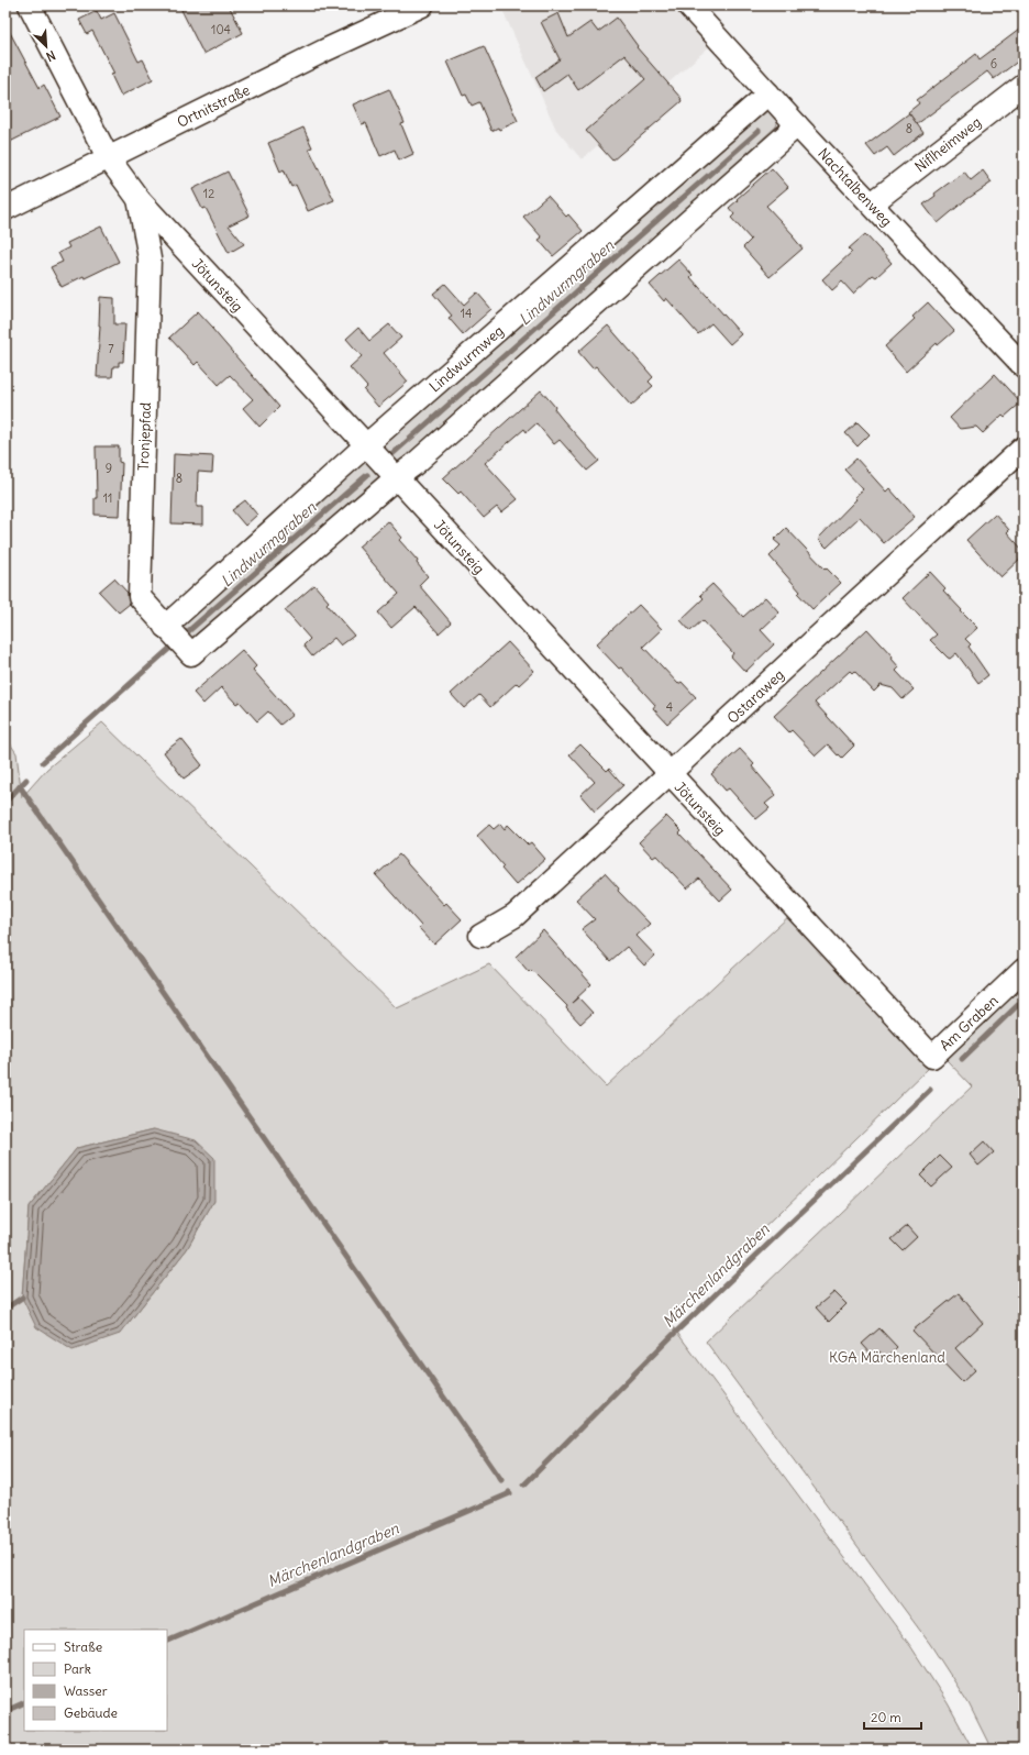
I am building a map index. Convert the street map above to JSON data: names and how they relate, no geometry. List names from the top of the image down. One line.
{"streets":{"street":["Ortnitstraße","Niflheimweg","Nachtalbenweg","Jötunsteig","Lindwurmweg","Tronjepfad","Ostaraweg","Am Graben"]},"crossings":[["Ortnitstraße","Jötunsteig"],["Niflheimweg","Nachtalbenweg"],["Nachtalbenweg","Lindwurmweg"],["Jötunsteig","Lindwurmweg"],["Jötunsteig","Tronjepfad"],["Jötunsteig","Ostaraweg"],["Jötunsteig","Am Graben"],["Lindwurmweg","Tronjepfad"]],"water":["Lindwurmgraben","Märchenlandgraben"],"parks":["KGA Märchenland"],"house_numbers":["104","6","8","12","14","7","9","8","11","4"],"legend":["Straße","Park","Wasser","Gebäude"],"scale_bar":"20 m","north":"bottom right"}
